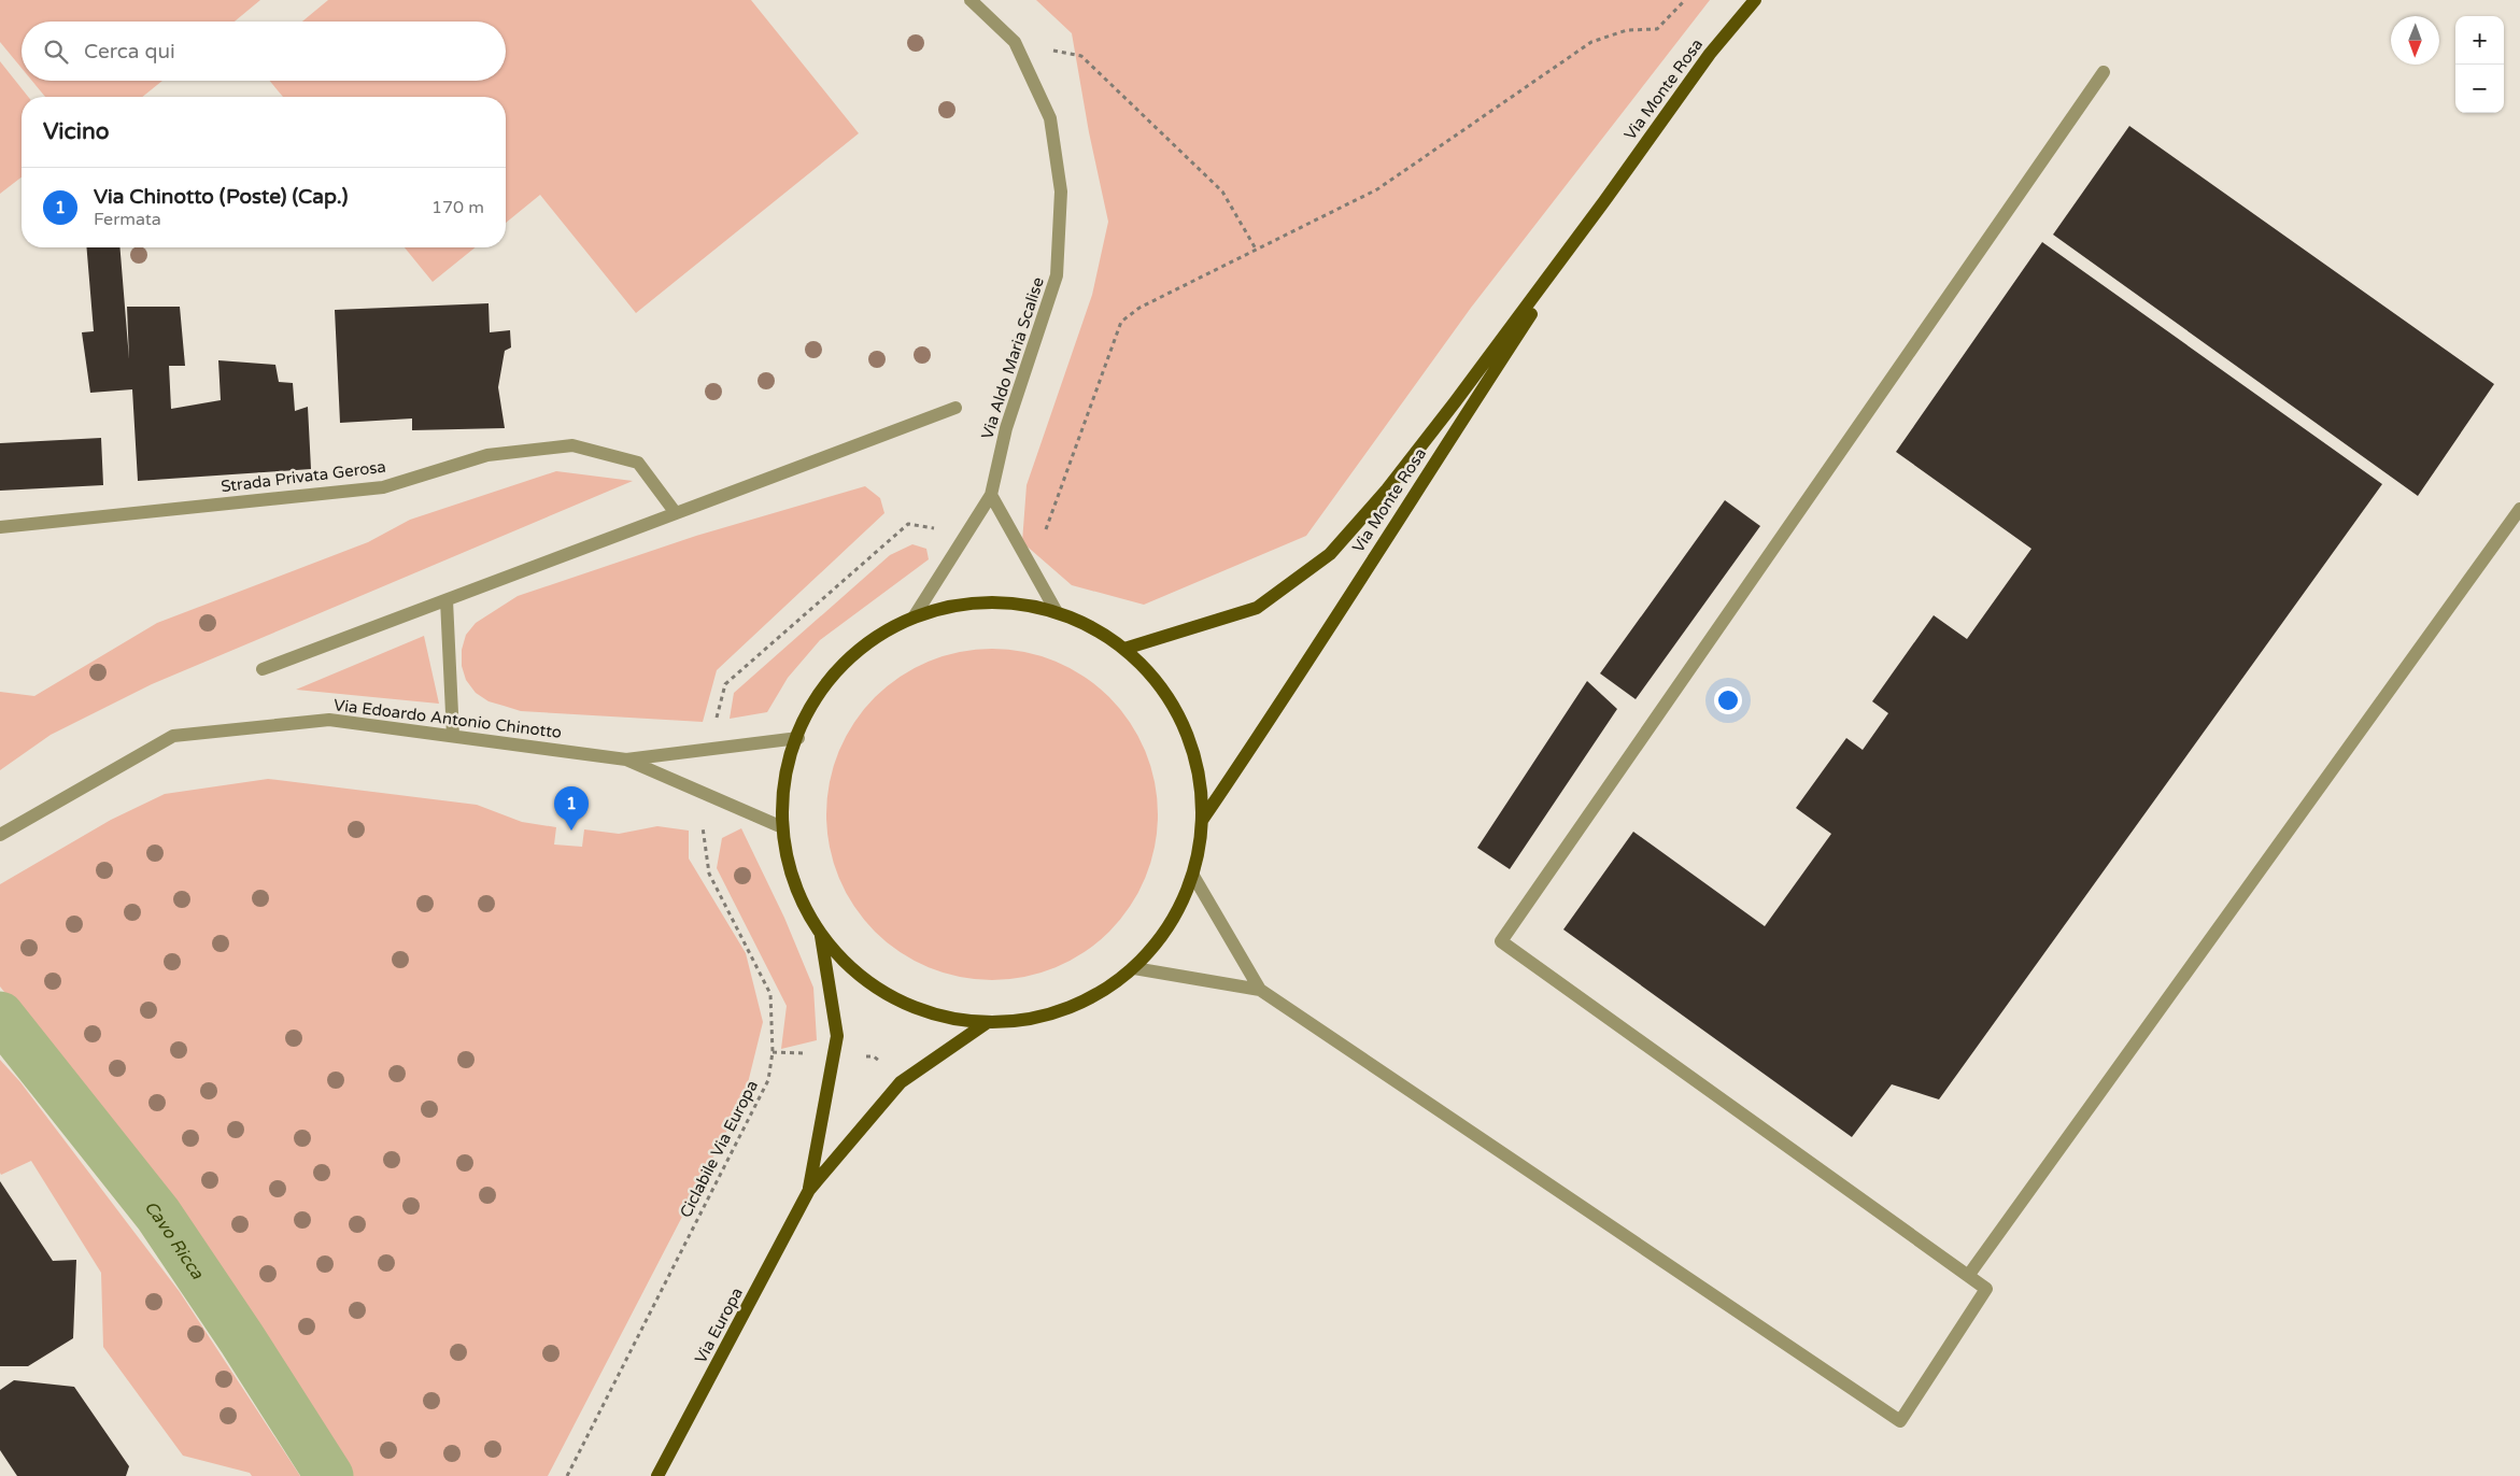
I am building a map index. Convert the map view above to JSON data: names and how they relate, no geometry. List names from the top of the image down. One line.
{"streets":{"main road":["Via Monte Rosa","Via Europa"],"street":["Via Aldo Maria Scalise","Strada Privata Gerosa","Via Edoardo Antonio Chinotto"],"path":["Ciclabile Via Europa"]},"water":["Cavo Ricca"],"north":"bottom","page":{"map_buttons":["+","−"],"search":"Cerca qui","heading":"Vicino","list":[{"mark":"1","name":"Via Chinotto (Poste) (Cap.)","note":"Fermata","value":"170 m"}],"pins":"1"}}
